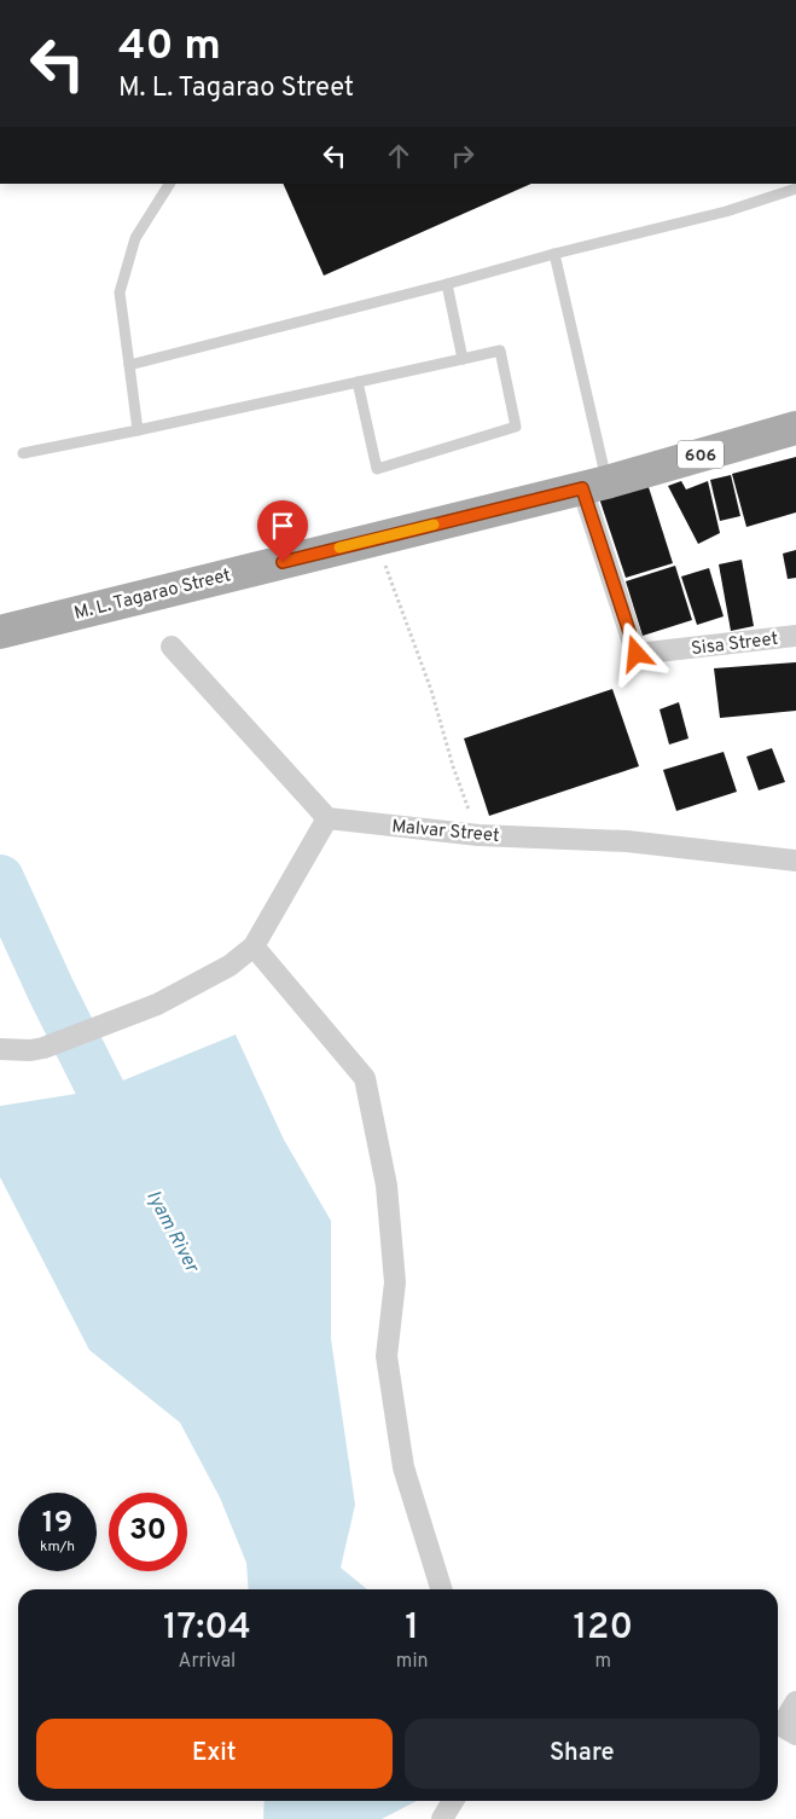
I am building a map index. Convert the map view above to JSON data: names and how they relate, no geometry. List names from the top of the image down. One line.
{"streets":{"main road":["606","M. L. Tagarao Street"],"street":["Sisa Street","Malvar Street"]},"crossings":[["M. L. Tagarao Street","Sisa Street"]],"water":["Iyam River"],"page":{"turn":["40 m","M. L. Tagarao Street"],"speed":"19 km/h","limit":"30","eta":["17:04","Arrival","1","min","120","m"],"buttons":["Exit","Share"]}}
